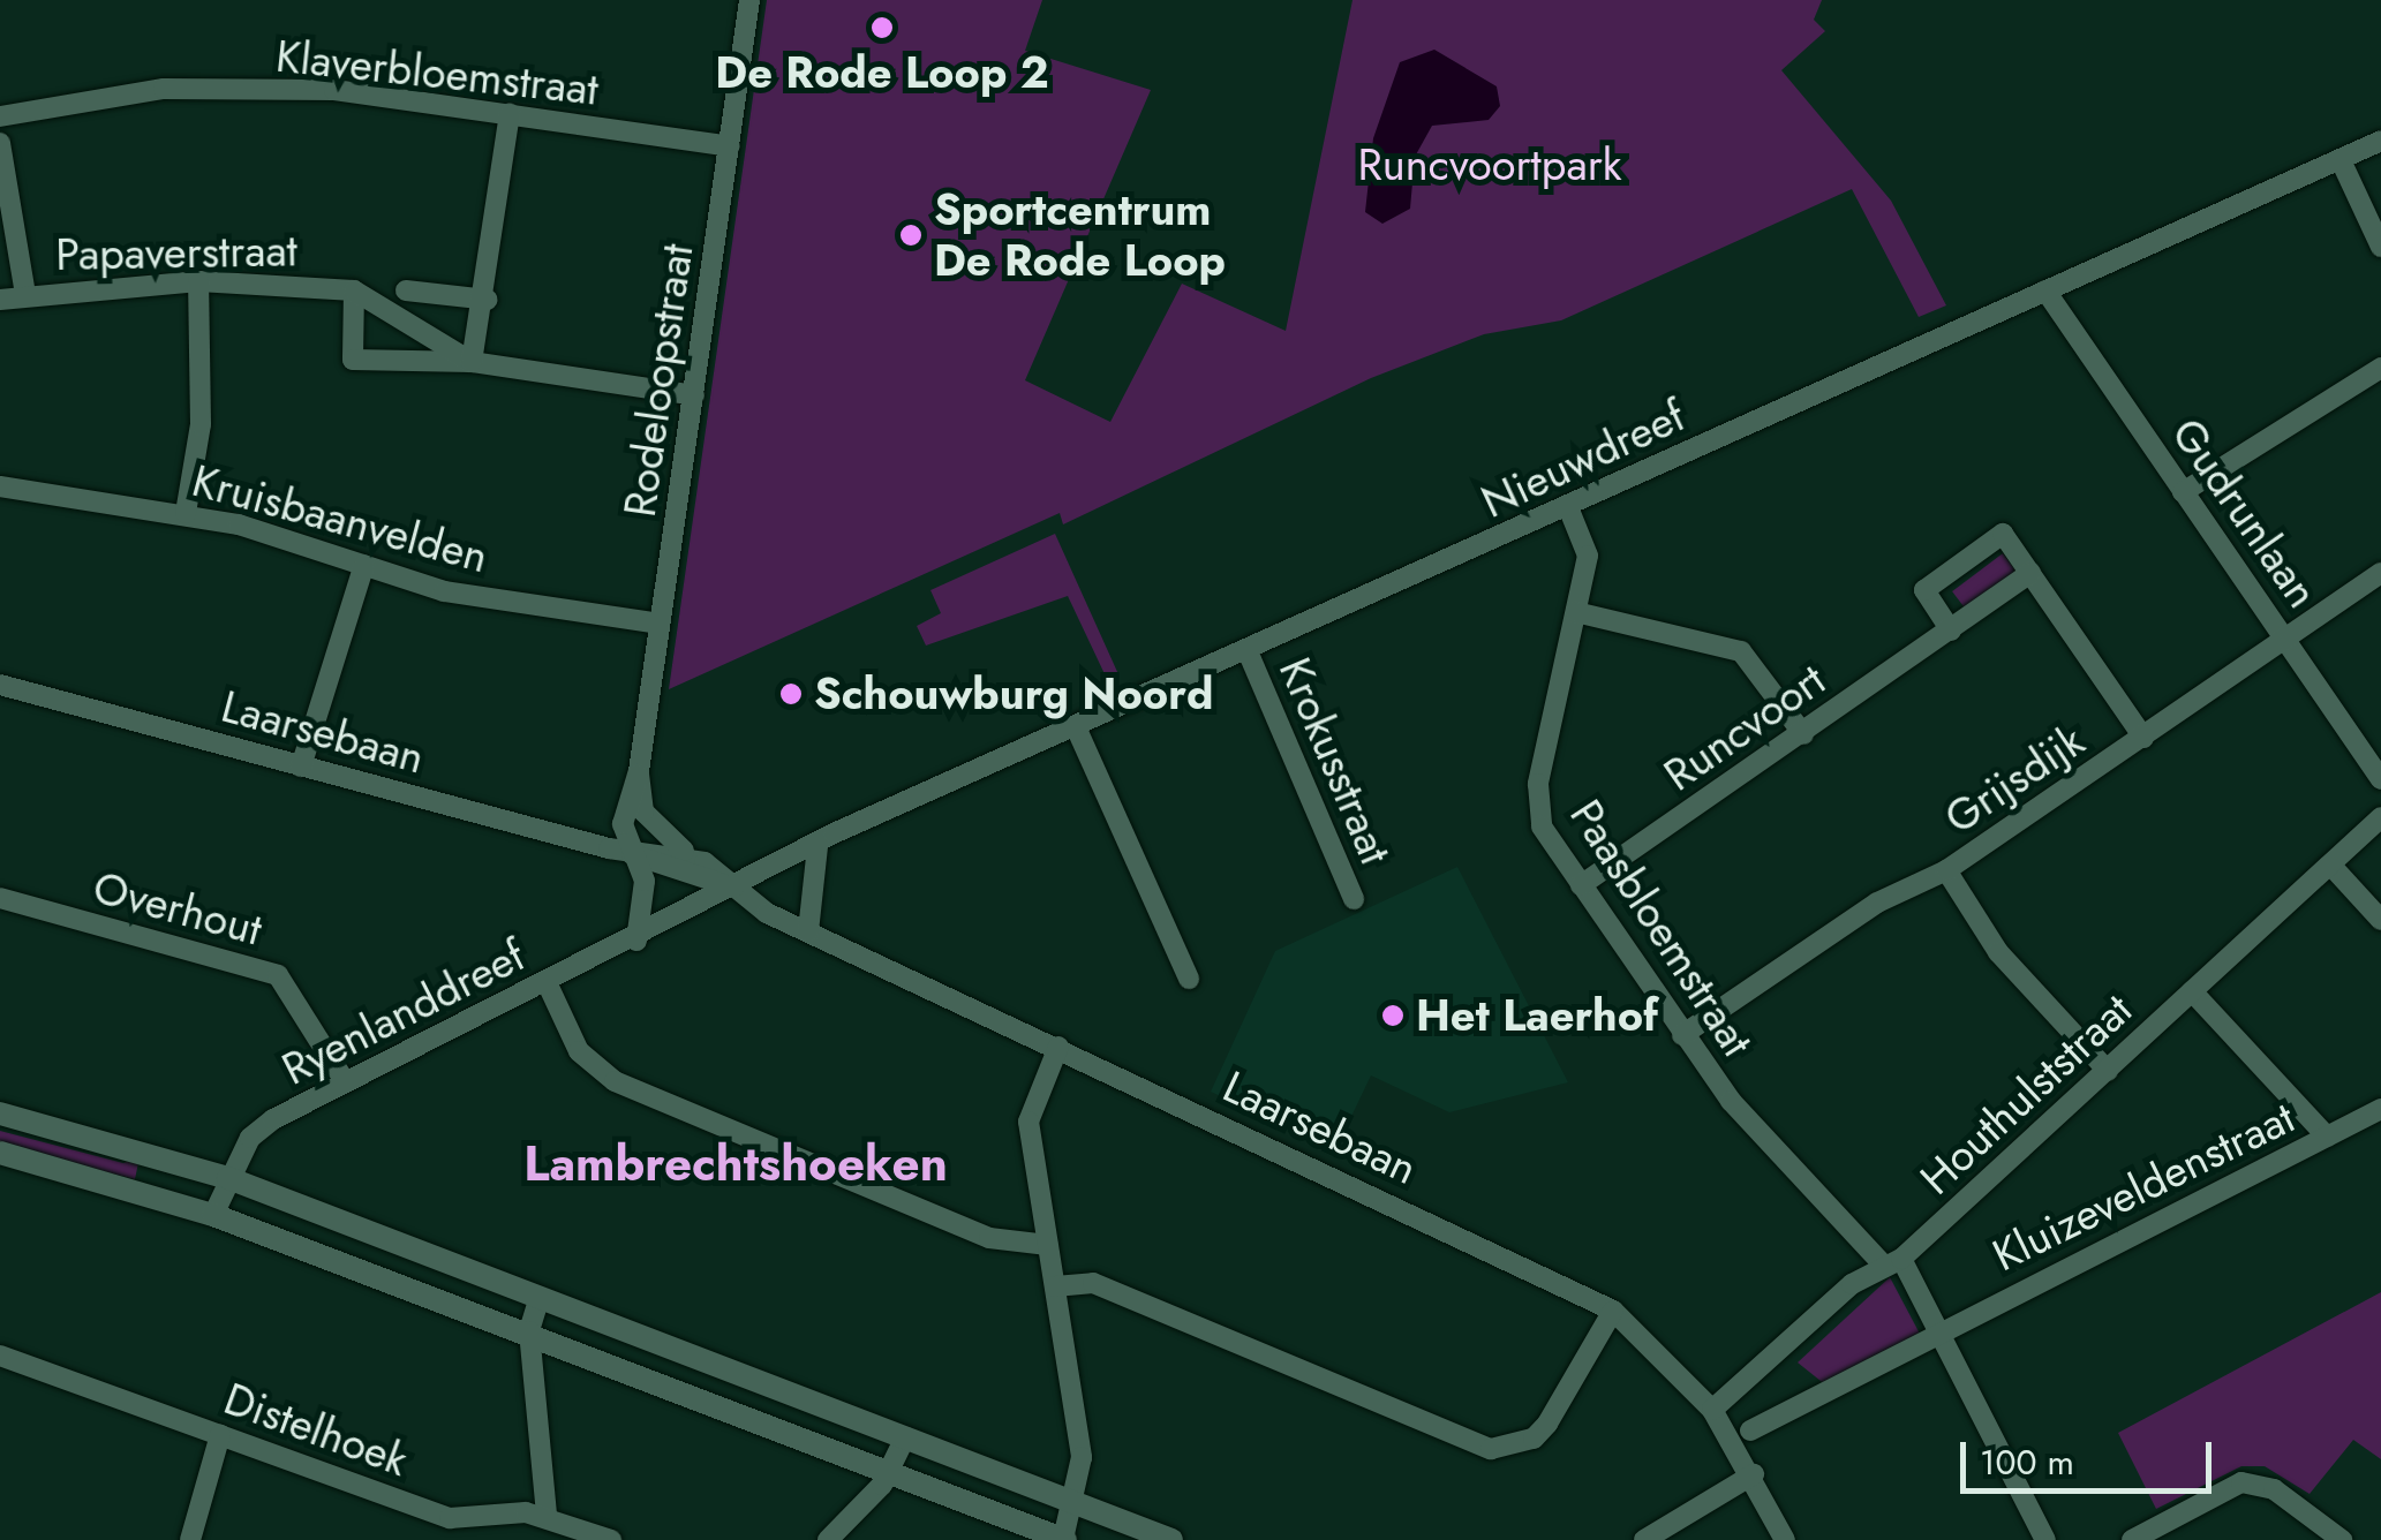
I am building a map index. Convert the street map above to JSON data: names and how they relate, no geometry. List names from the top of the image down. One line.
{"streets":{"street":["Klaverbloemstraat","Papaverstraat","Rodeloopstraat","Nieuwdreef","Gudrunlaan","Kruisbaanvelden","Runcvoort","Laarsebaan","Krokusstraat","Grijsdijk","Overhout","Paasbloemstraat","Ryenlanddreef","Houthulststraat","Kluizeveldenstraat","Distelhoek"]},"crossings":[["Klaverbloemstraat","Rodeloopstraat"],["Rodeloopstraat","Kruisbaanvelden"],["Rodeloopstraat","Laarsebaan"],["Nieuwdreef","Gudrunlaan"],["Nieuwdreef","Laarsebaan"],["Nieuwdreef","Krokusstraat"],["Nieuwdreef","Paasbloemstraat"],["Nieuwdreef","Ryenlanddreef"],["Gudrunlaan","Grijsdijk"],["Runcvoort","Paasbloemstraat"],["Laarsebaan","Ryenlanddreef"],["Laarsebaan","Houthulststraat"],["Grijsdijk","Paasbloemstraat"],["Overhout","Ryenlanddreef"],["Paasbloemstraat","Houthulststraat"],["Paasbloemstraat","Kluizeveldenstraat"]],"districts":["Lambrechtshoeken"],"parks":["Runcvoortpark"],"places":["De Rode Loop 2","Sportcentrum De Rode Loop","Schouwburg Noord","Het Laerhof"],"scale_bar":"100 m"}
